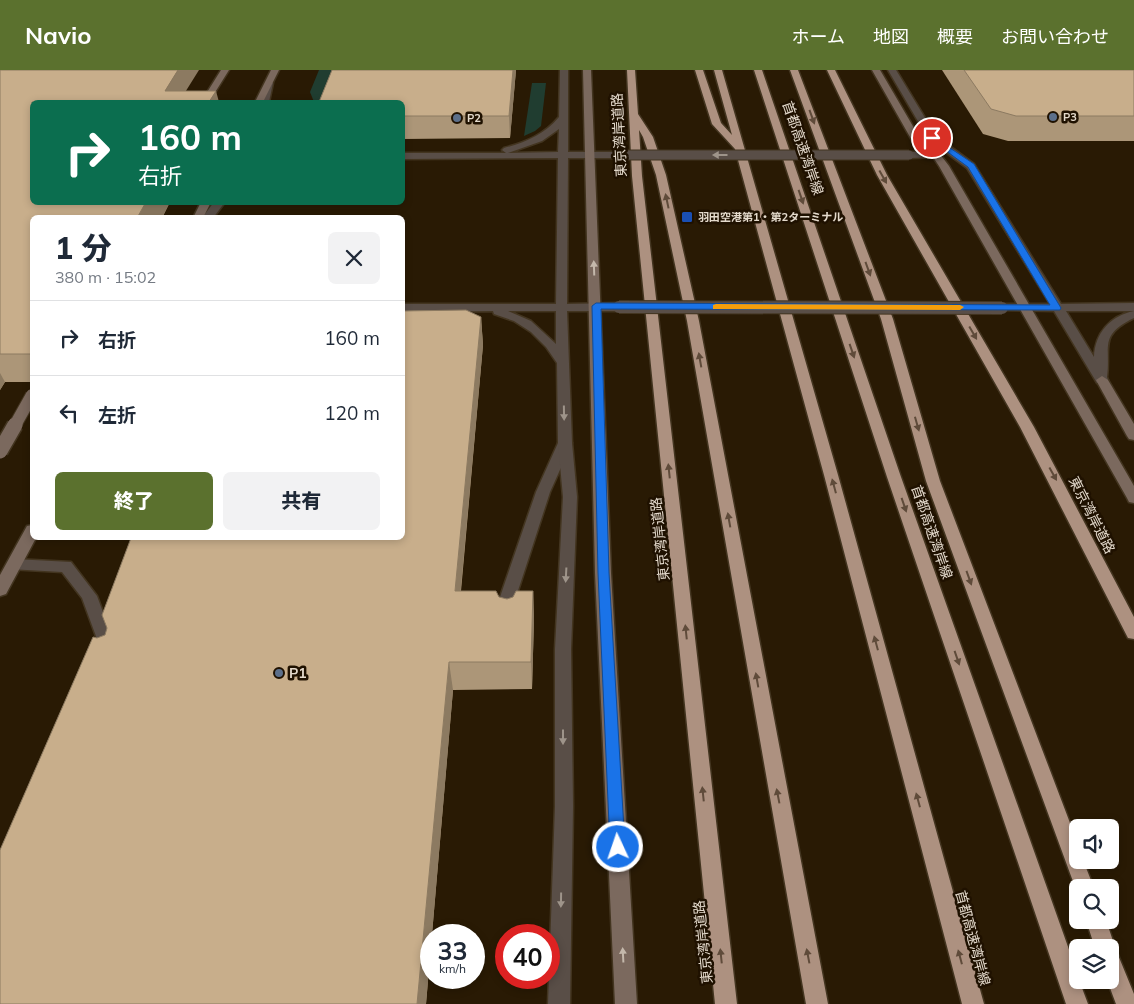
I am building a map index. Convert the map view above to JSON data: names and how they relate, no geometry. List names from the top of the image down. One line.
{"streets":{"highway":["東京湾岸道路","首都高速湾岸線"]},"places":{"other":["P3","P2","P1"],"transit":["羽田空港第1・第2ターミナル"]},"page":{"header":"Navio","nav":["ホーム","地図","概要","お問い合わせ"],"turn":["160 m","右折"],"heading":["1 分","380 m · 15:02"],"list":[{"name":"右折","value":"160 m"},{"name":"左折","value":"120 m"}],"buttons":["終了","共有"],"speed":"33 km/h","limit":"40"}}
